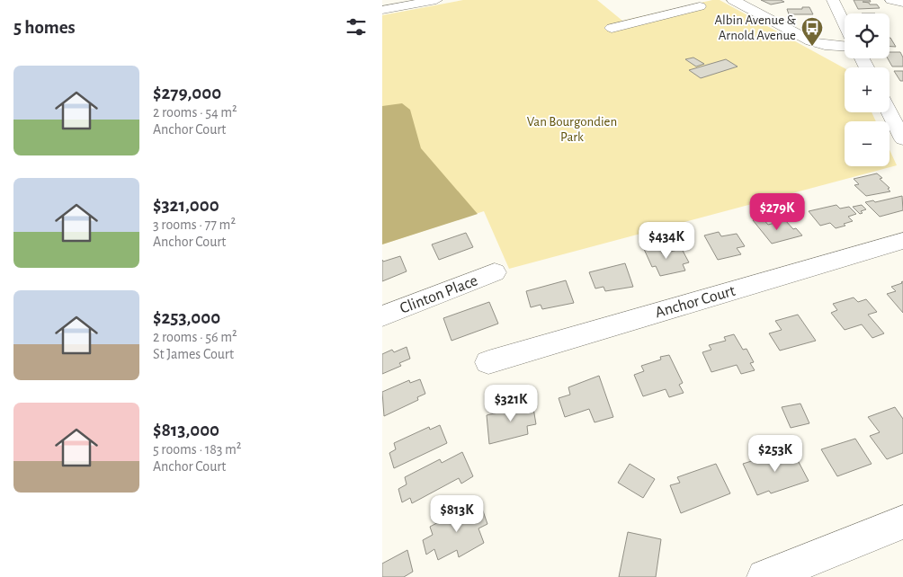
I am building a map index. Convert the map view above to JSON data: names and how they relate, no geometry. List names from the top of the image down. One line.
{"streets":{"street":["Clinton Place","Anchor Court"]},"parks":["Van Bourgondien Park"],"places":{"bus stop":["Albin Avenue & Arnold Avenue"]},"page":{"heading":"5 homes","map_buttons":["+","−"],"list":[{"name":"$279,000","note":"2 rooms · 54 m² · Anchor Court"},{"name":"$321,000","note":"3 rooms · 77 m² · Anchor Court"},{"name":"$253,000","note":"2 rooms · 56 m² · St James Court"},{"name":"$813,000","note":"5 rooms · 183 m² · Anchor Court"}],"price":["$279K","$434K","$321K","$253K","$813K"]}}
